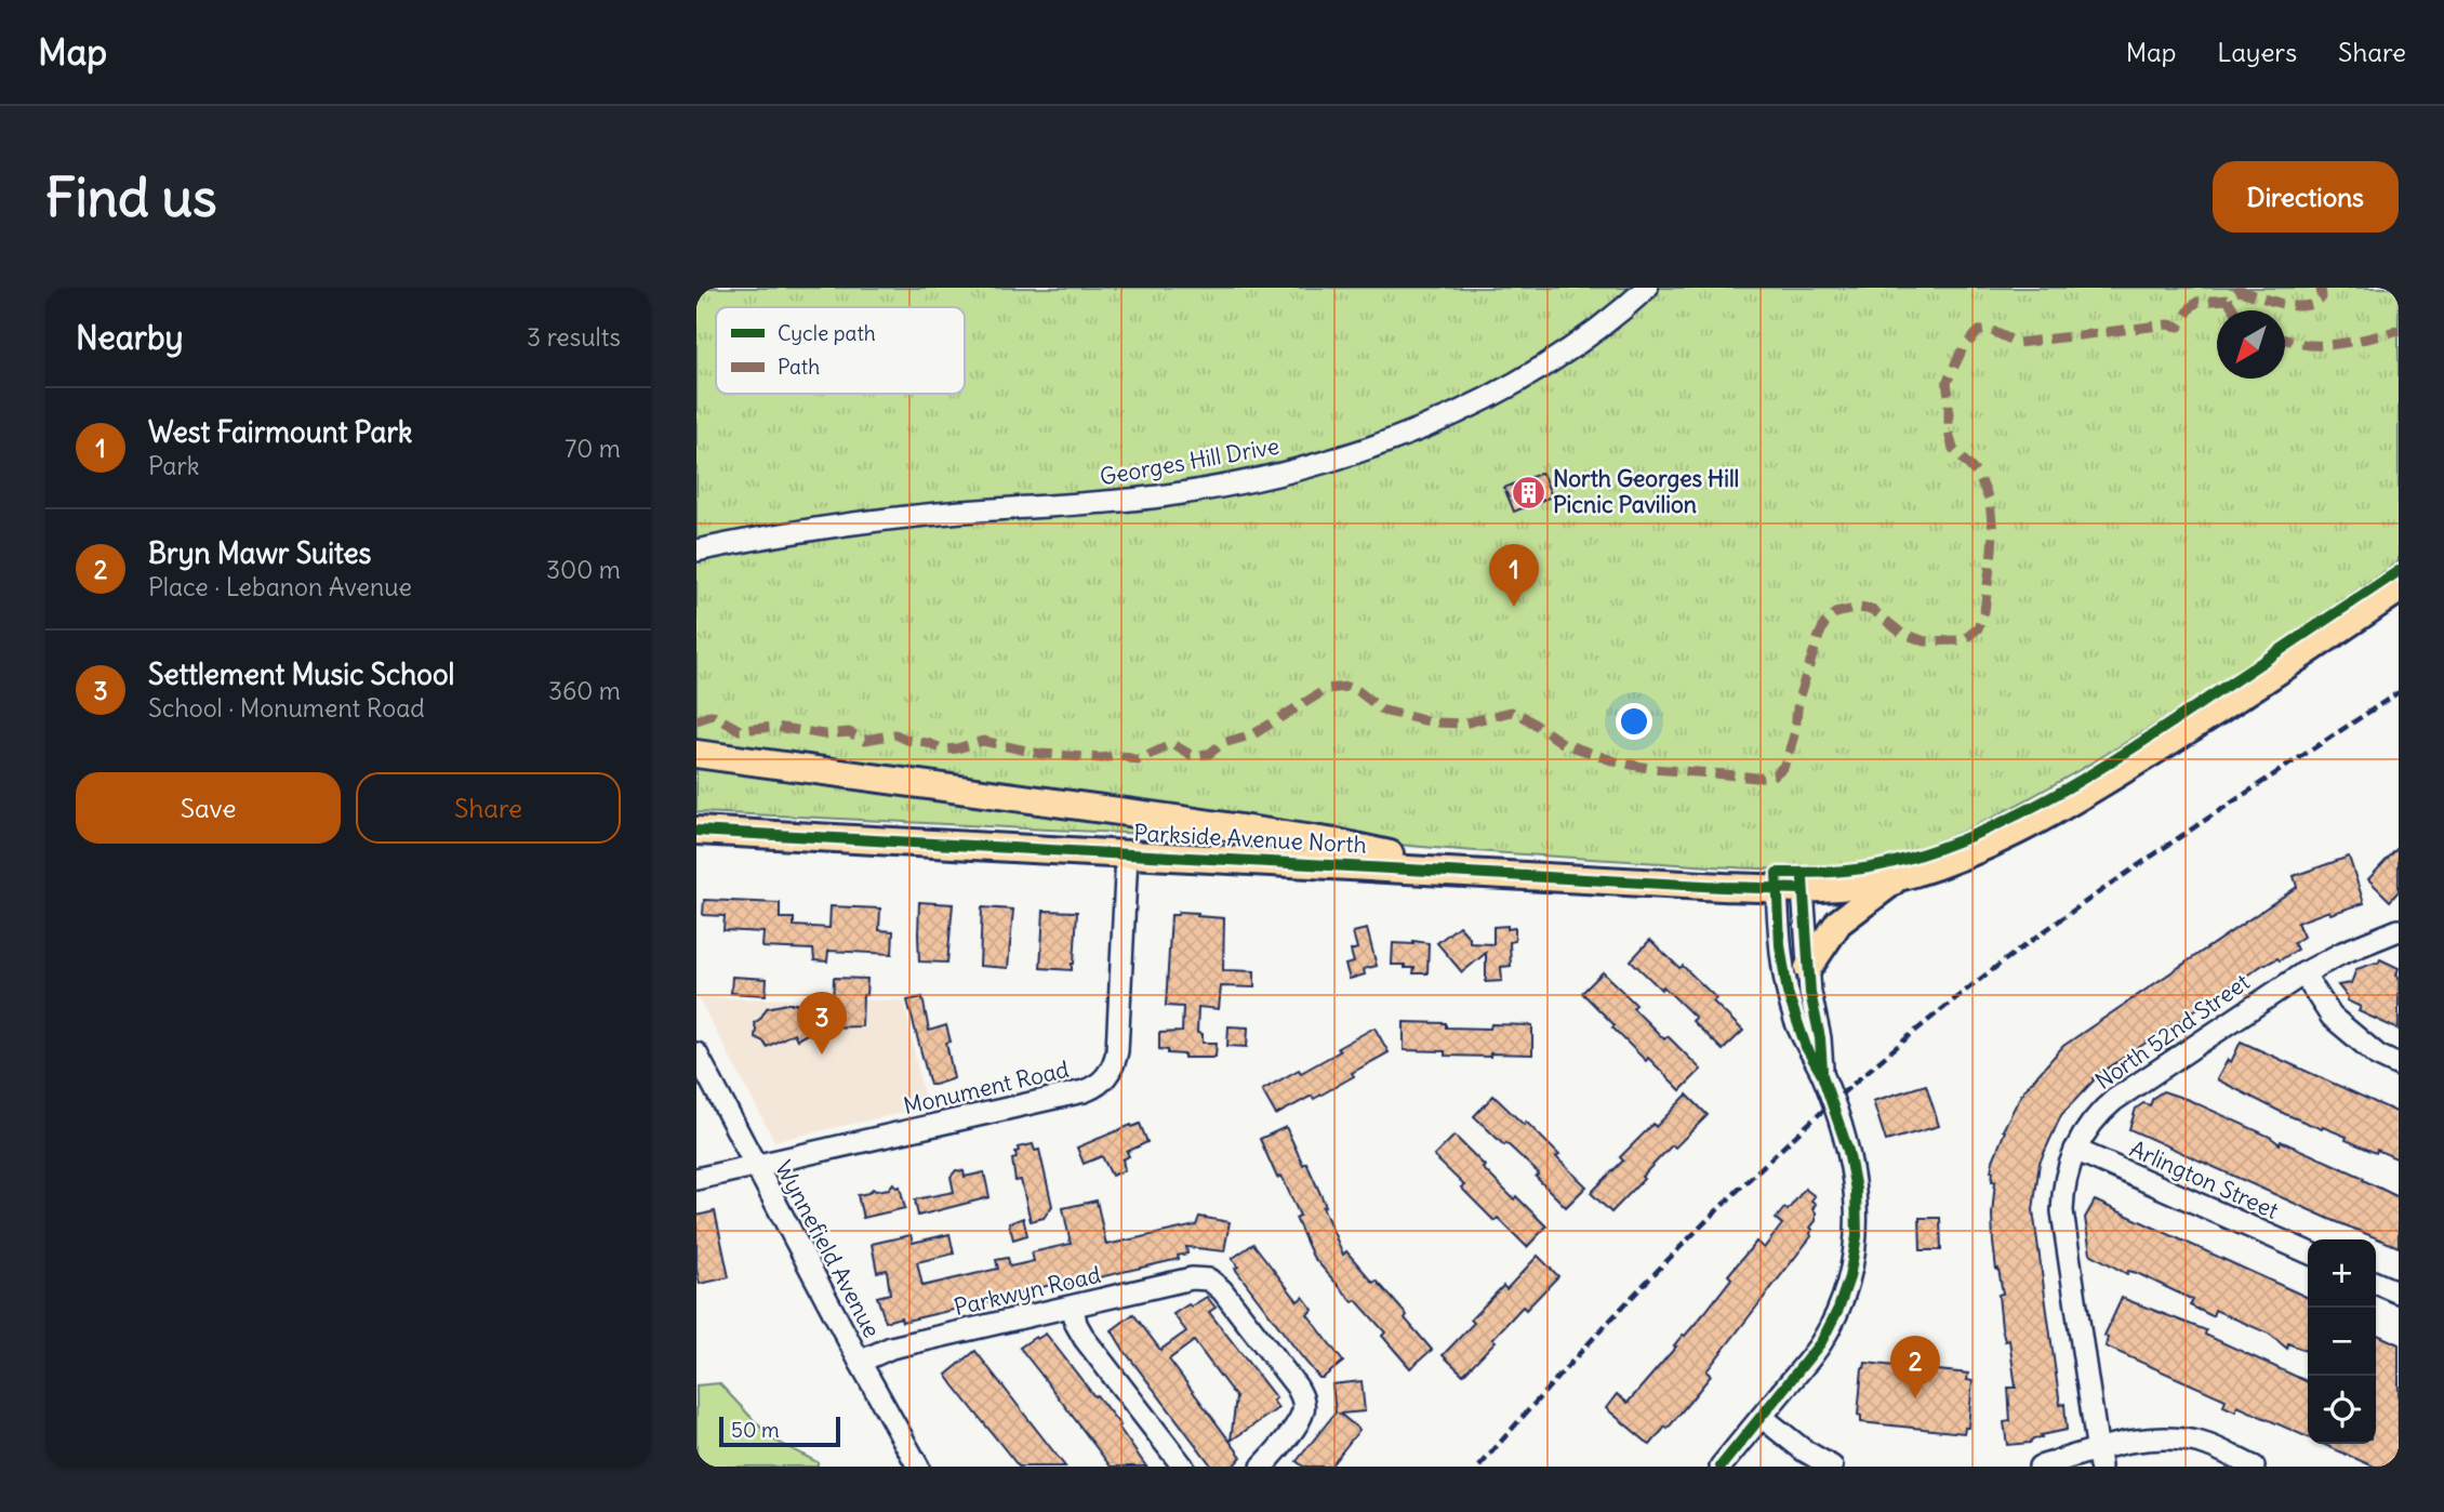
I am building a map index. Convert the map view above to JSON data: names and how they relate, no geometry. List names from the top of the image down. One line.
{"streets":{"main road":["Parkside Avenue North"],"street":["Georges Hill Drive","North 52nd Street","Monument Road","Arlington Street","Wynnefield Avenue","Parkwyn Road"]},"crossings":[["Parkside Avenue North","Monument Road"],["North 52nd Street","Arlington Street"],["Monument Road","Wynnefield Avenue"],["Wynnefield Avenue","Parkwyn Road"]],"places":{"building":["North Georges Hill Picnic Pavilion"]},"legend":["Cycle path","Path"],"scale_bar":"50 m","north":"bottom left","page":{"header":"Map","nav":["Map","Layers","Share"],"buttons":["Directions",["Save","Share"]],"title":"Find us","heading":["Nearby","3 results"],"list":[{"mark":"1","name":"West Fairmount Park","note":"Park","value":"70 m"},{"mark":"2","name":"Bryn Mawr Suites","note":"Place · Lebanon Avenue","value":"300 m"},{"mark":"3","name":"Settlement Music School","note":"School · Monument Road","value":"360 m"}],"pins":["1","3","2"],"map_buttons":["+","−"],"scale":"50 m"}}
